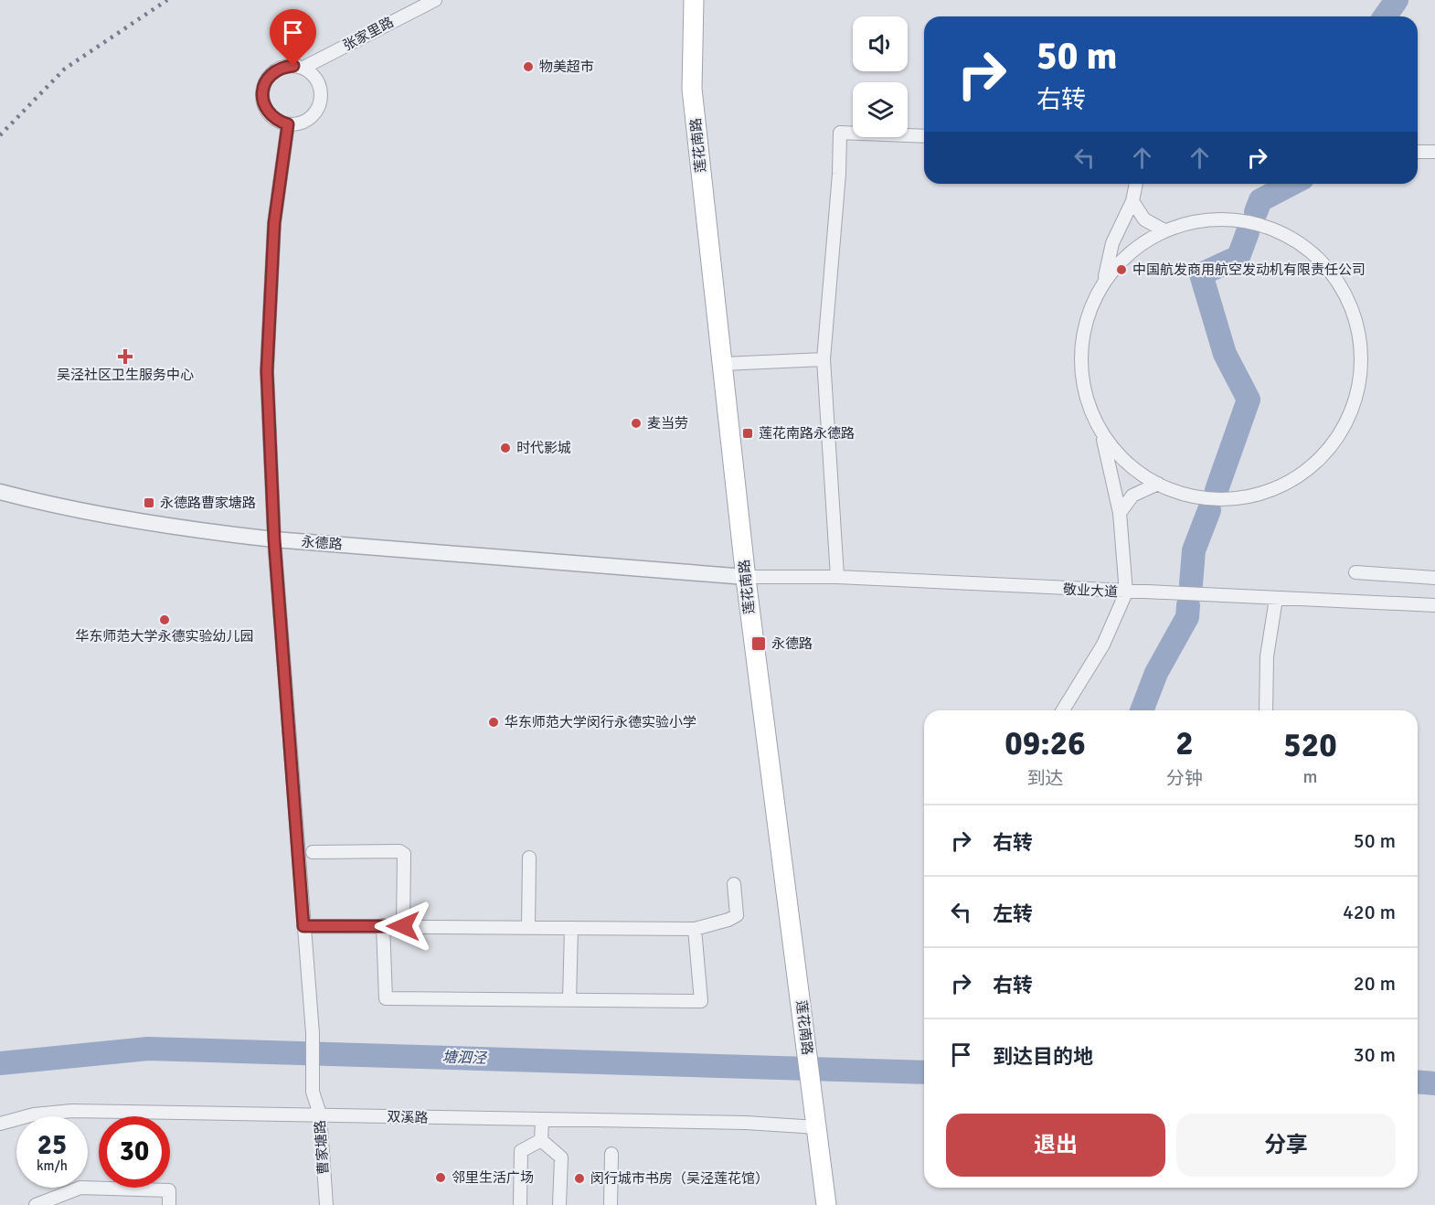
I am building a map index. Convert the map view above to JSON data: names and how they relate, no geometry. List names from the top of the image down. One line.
{"streets":{"main road":["莲花南路"],"street":["张家里路","永德路","敬业大道","双溪路","曹家塘路"]},"crossings":[["张家里路","曹家塘路"],["莲花南路","永德路"],["莲花南路","敬业大道"],["莲花南路","双溪路"],["永德路","敬业大道"],["永德路","曹家塘路"],["双溪路","曹家塘路"]],"water":["塘泗泾"],"places":{"other":["物美超市","中国航发商用航空发动机有限责任公司","麦当劳","时代影城","华东师范大学永德实验幼儿园","华东师范大学闵行永德实验小学","邻里生活广场","闵行城市书房（吴泾莲花馆）"],"health":["吴泾社区卫生服务中心"],"transit":["莲花南路永德路","永德路曹家塘路","永德路"]},"page":{"turn":["50 m","右转"],"eta":["09:26","到达","2","分钟","520","m"],"list":[{"name":"右转","value":"50 m"},{"name":"左转","value":"420 m"},{"name":"右转","value":"20 m"},{"name":"到达目的地","value":"30 m"}],"buttons":["退出","分享"],"speed":"25 km/h","limit":"30"}}
